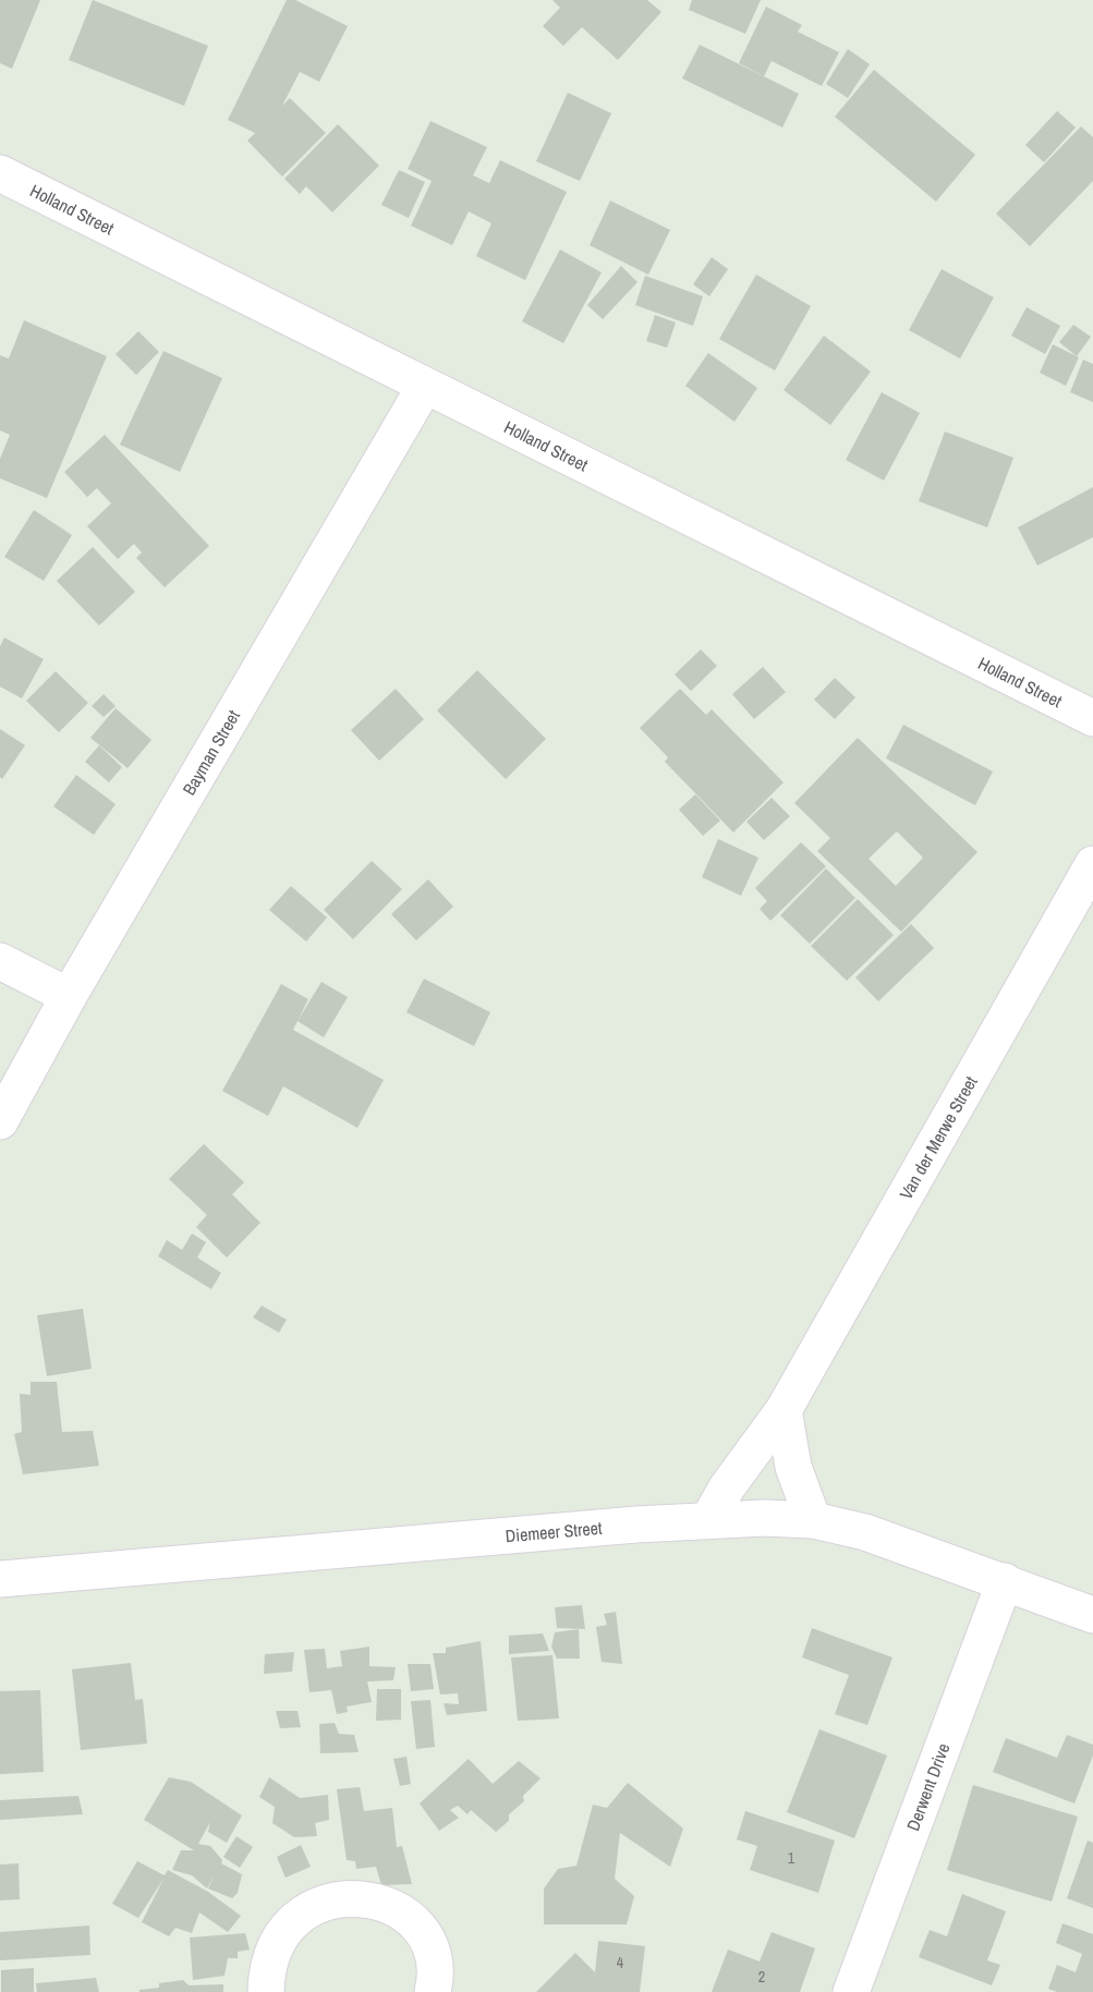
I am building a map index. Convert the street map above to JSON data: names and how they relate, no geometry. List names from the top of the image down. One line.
{"streets":{"street":["Holland Street","Bayman Street","Van der Merwe Street","Diemeer Street","Derwent Drive"]},"crossings":[["Holland Street","Bayman Street"],["Van der Merwe Street","Diemeer Street"],["Diemeer Street","Derwent Drive"]],"house_numbers":["1","4","2"]}
